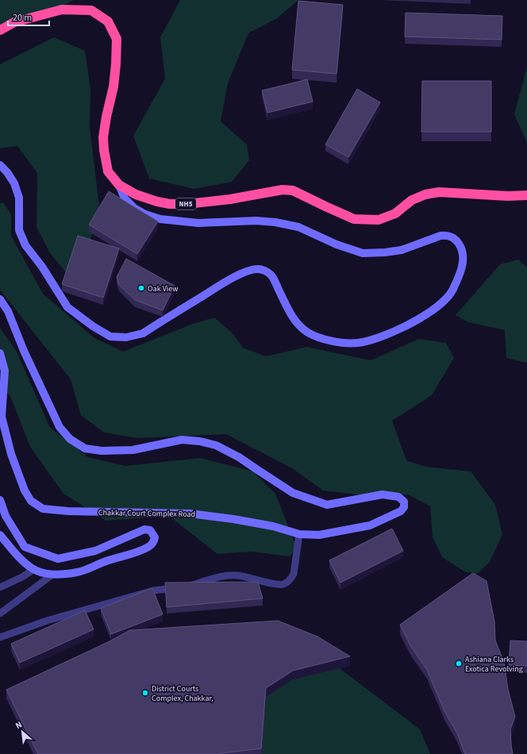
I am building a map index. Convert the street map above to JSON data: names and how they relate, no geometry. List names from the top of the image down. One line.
{"streets":{"highway":["NH5"],"street":["Chakkar Court Complex Road"]},"places":["Oak View","Ashiana Clarks Exotica Revolving","District Courts Complex, Chakkar,"],"scale_bar":"20 m","north":"top left"}
